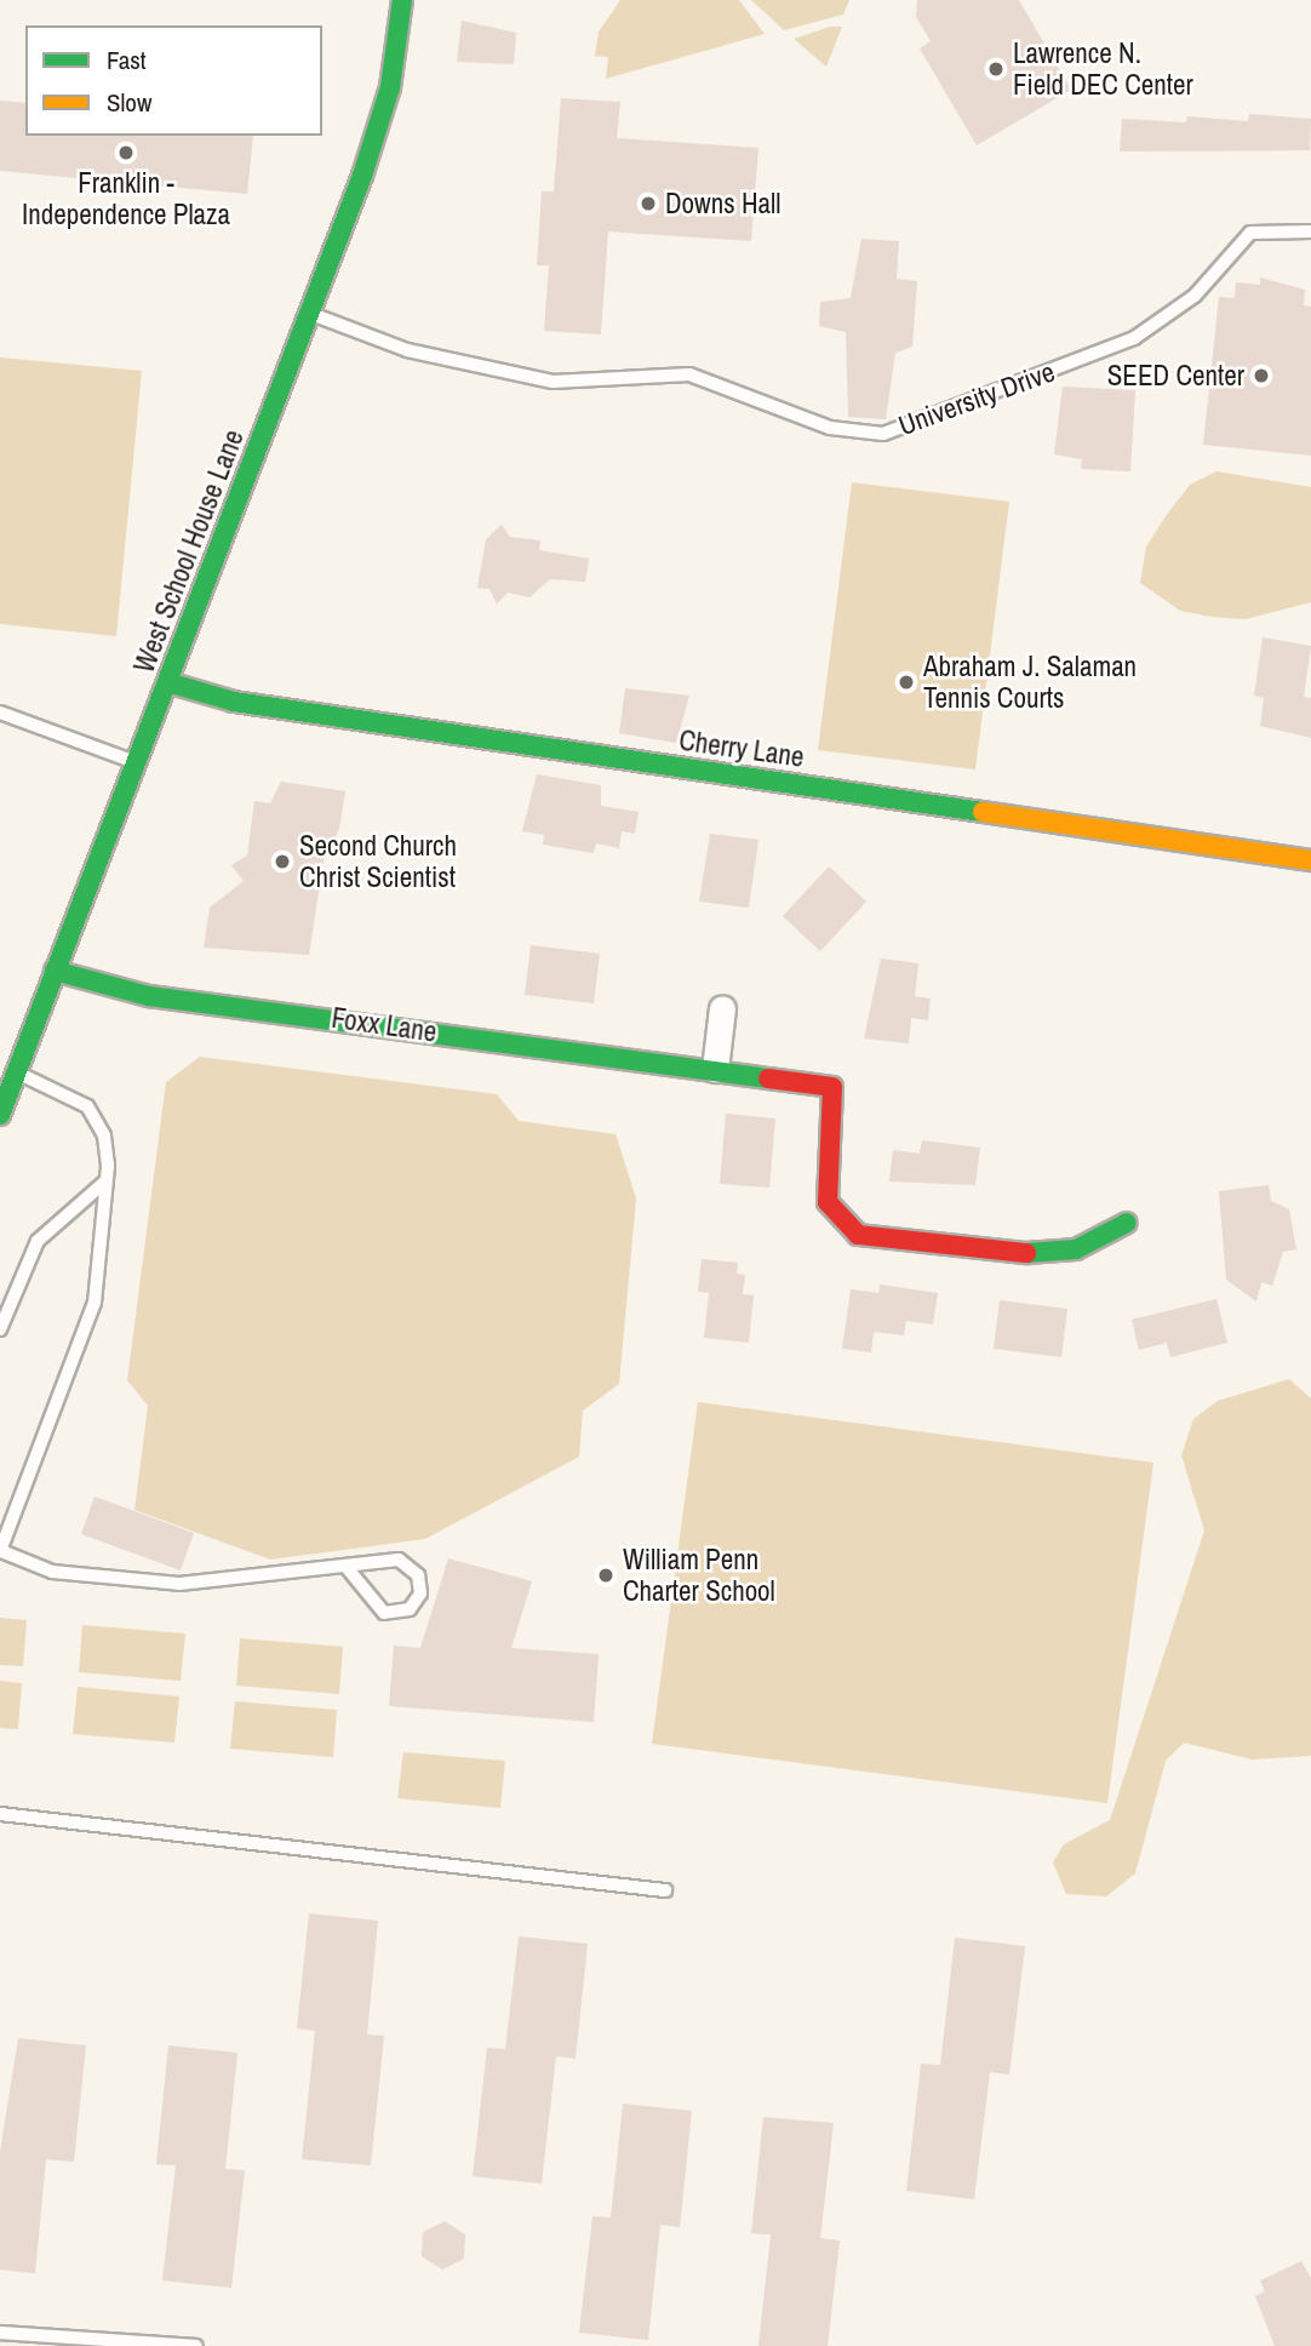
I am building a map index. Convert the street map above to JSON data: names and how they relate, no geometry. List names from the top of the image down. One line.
{"streets":{"street":["West School House Lane","Cherry Lane","Foxx Lane"],"lane":["University Drive"]},"crossings":[["University Drive","West School House Lane"],["West School House Lane","Cherry Lane"],["West School House Lane","Foxx Lane"]],"places":["Lawrence N. Field DEC Center","Franklin - Independence Plaza","Downs Hall","SEED Center","Abraham J. Salaman Tennis Courts","Second Church Christ Scientist","William Penn Charter School"],"legend":["Fast","Slow"]}
